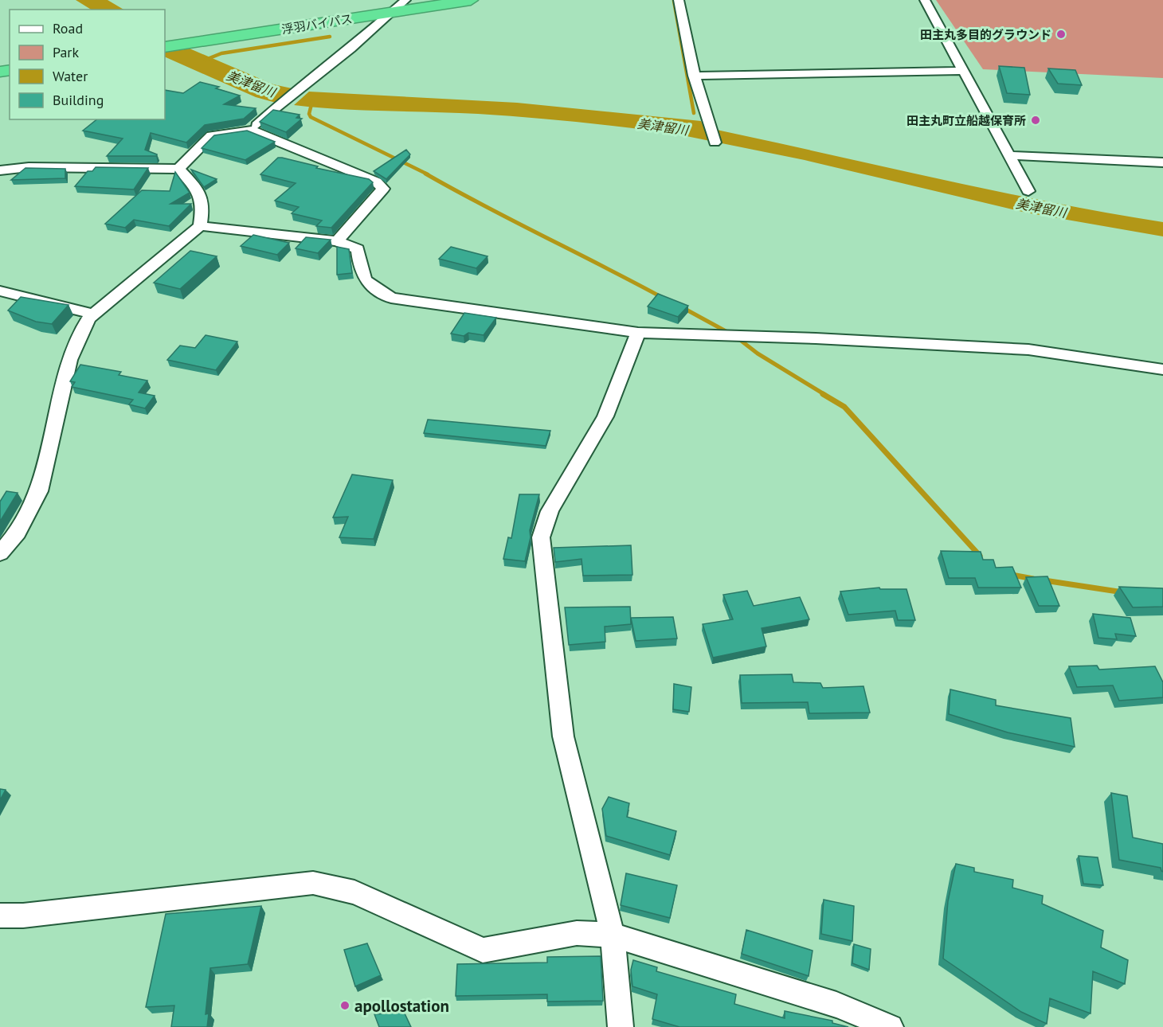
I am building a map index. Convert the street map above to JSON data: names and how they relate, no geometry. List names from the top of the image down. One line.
{"streets":{"highway":["浮羽バイパス"]},"water":["美津留川"],"places":["田主丸多目的グラウンド","田主丸町立船越保育所","apollostation"],"legend":["Road","Park","Water","Building"]}
